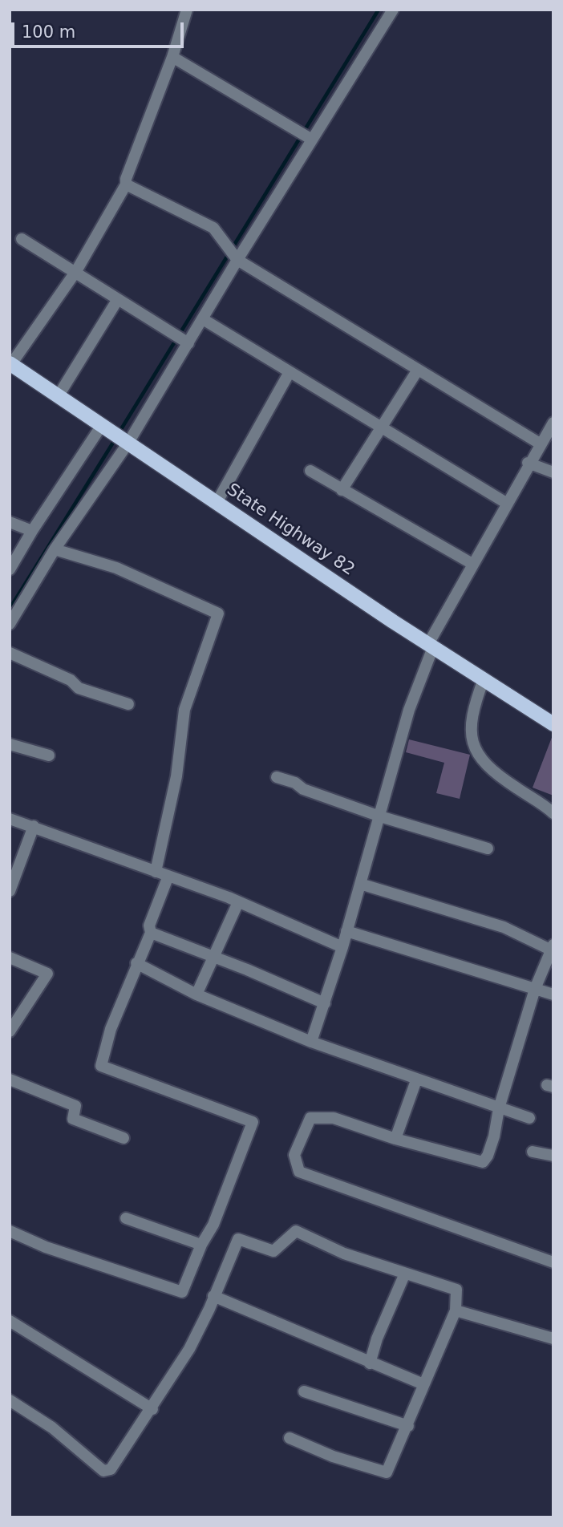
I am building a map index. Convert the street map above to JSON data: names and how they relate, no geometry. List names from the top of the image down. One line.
{"streets":{"main road":["State Highway 82"]},"scale_bar":"100 m"}
